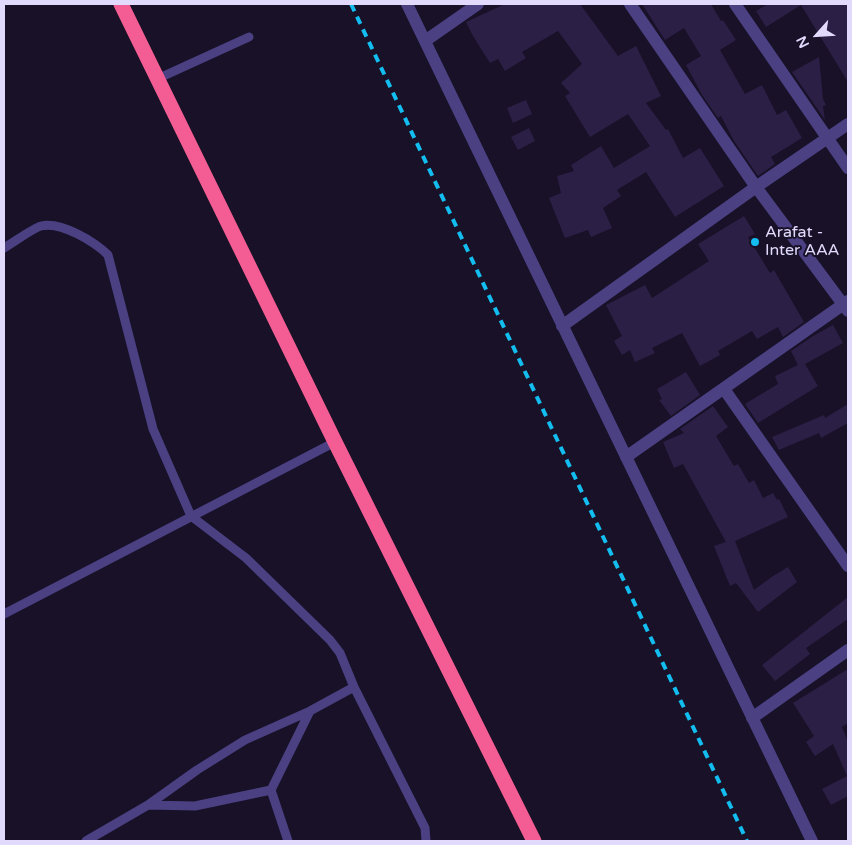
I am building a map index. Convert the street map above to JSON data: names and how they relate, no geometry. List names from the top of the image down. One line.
{"places":["Arafat - Inter AAA"],"north":"bottom left"}
